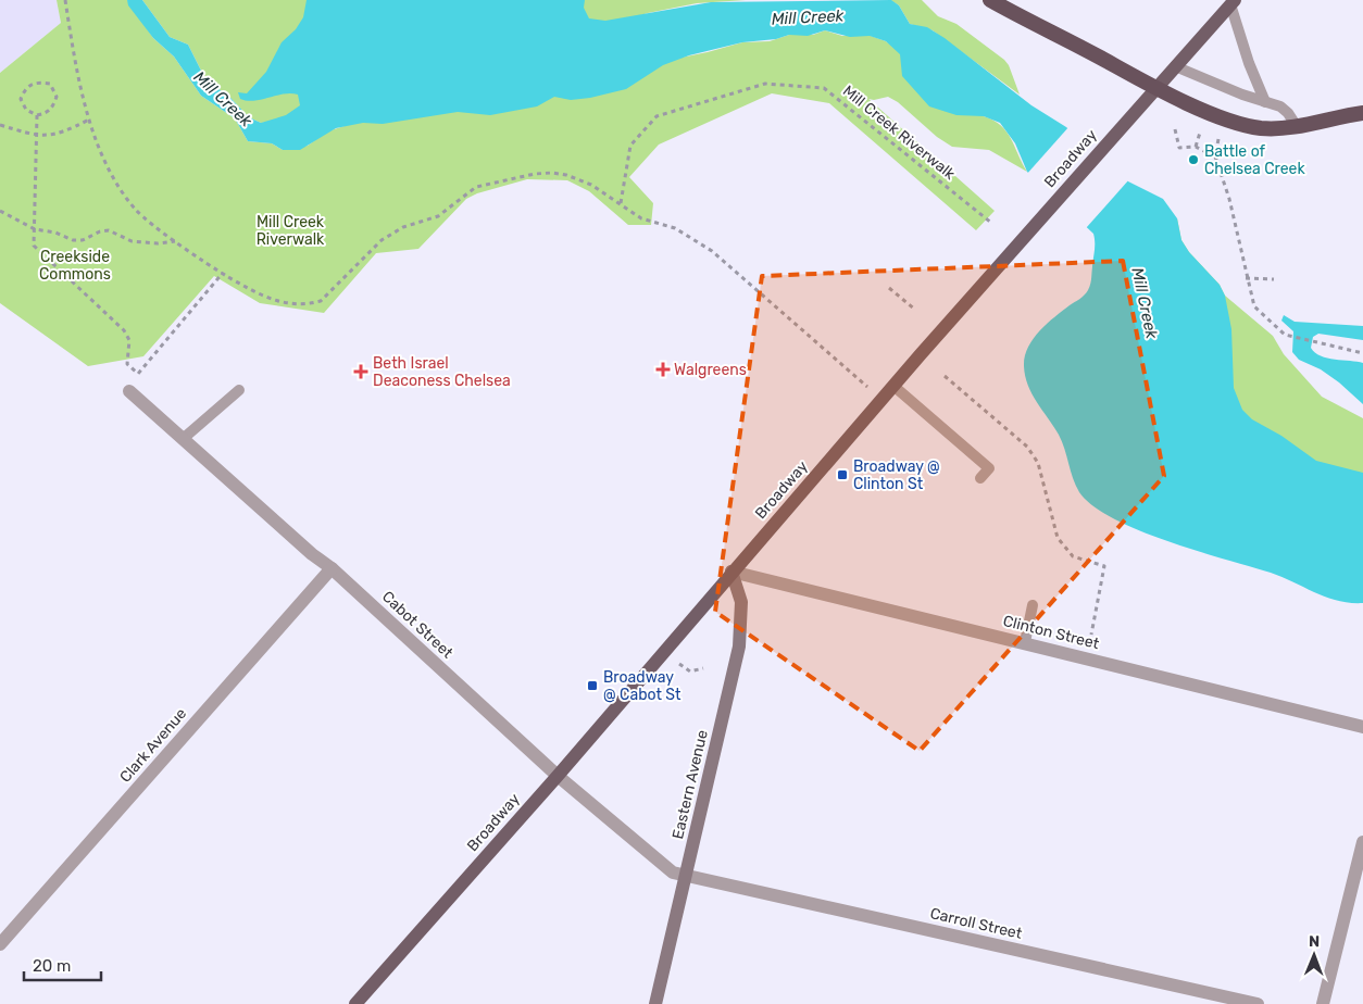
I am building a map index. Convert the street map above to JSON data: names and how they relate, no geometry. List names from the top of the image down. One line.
{"streets":{"main road":["Broadway","Eastern Avenue"],"street":["Cabot Street","Clinton Street","Clark Avenue","Carroll Street"],"path":["Mill Creek Riverwalk"]},"crossings":[["Broadway","Cabot Street"],["Broadway","Clinton Street"],["Broadway","Eastern Avenue"],["Cabot Street","Clark Avenue"],["Cabot Street","Eastern Avenue"],["Cabot Street","Carroll Street"],["Clinton Street","Eastern Avenue"],["Eastern Avenue","Carroll Street"]],"water":["Mill Creek"],"parks":["Mill Creek Riverwalk","Creekside Commons"],"places":{"other":["Battle of Chelsea Creek"],"health":["Walgreens","Beth Israel Deaconess Chelsea"],"transit":["Broadway @ Clinton St","Broadway @ Cabot St"]},"scale_bar":"20 m","north":"top"}
